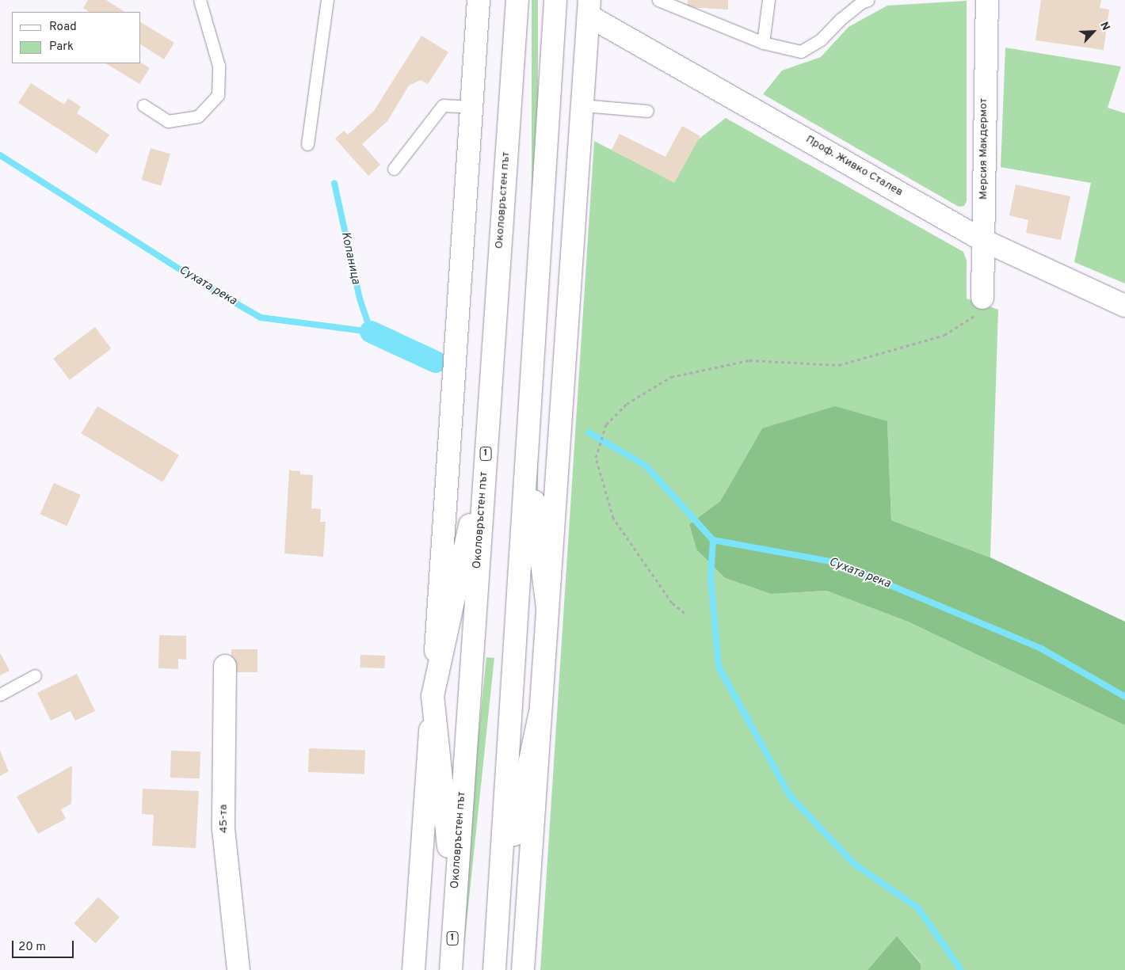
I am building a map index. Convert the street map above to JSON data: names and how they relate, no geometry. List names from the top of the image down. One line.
{"streets":{"main road":["Мерсия Макдермот","Проф. Живко Сталев","Околовръстен път","1","45-та"]},"crossings":[["Мерсия Макдермот","Проф. Живко Сталев"]],"water":["Копаница","Сухата река"],"legend":["Road","Park"],"scale_bar":"20 m","north":"top right"}
